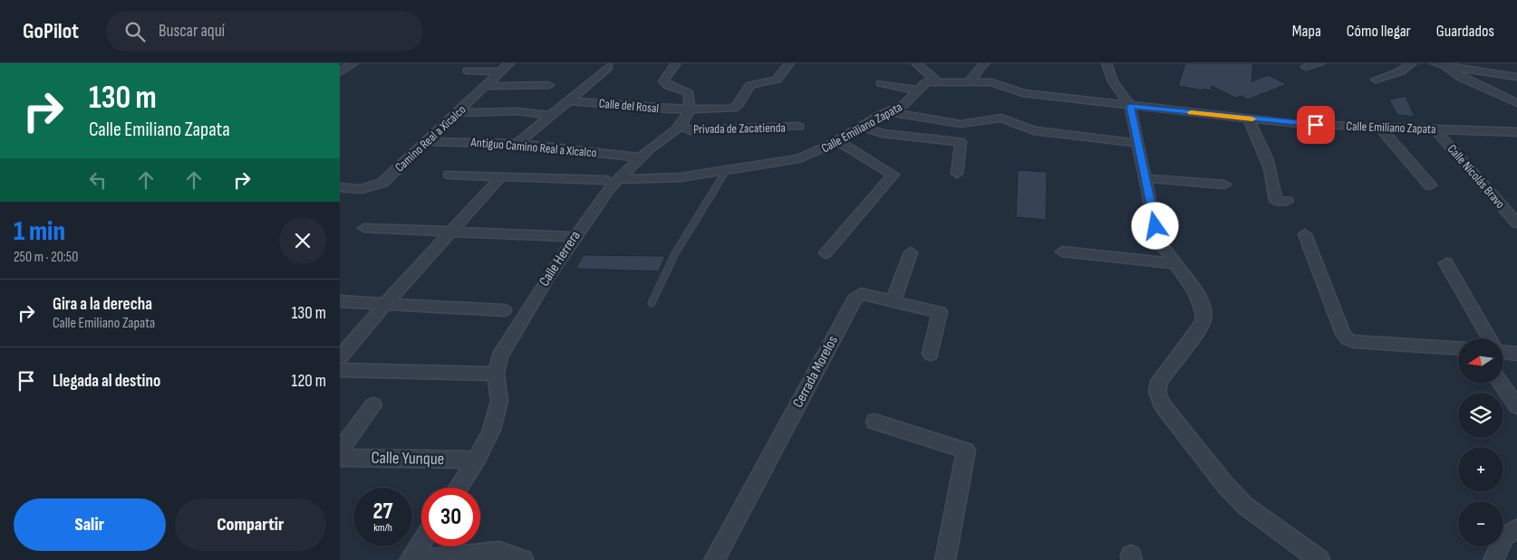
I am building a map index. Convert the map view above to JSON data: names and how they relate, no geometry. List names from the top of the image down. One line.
{"streets":{"street":["Calle del Rosal","Calle Emiliano Zapata","Privada de Zacatienda","Camino Real a Xicalco","Antiguo Camino Real a Xicalco","Calle Nicolás Bravo","Calle Herrera","Cerrada Morelos","Calle Yunque"]},"crossings":[["Calle del Rosal","Calle Herrera"],["Calle Emiliano Zapata","Calle Nicolás Bravo"],["Calle Emiliano Zapata","Calle Herrera"],["Privada de Zacatienda","Calle Herrera"],["Camino Real a Xicalco","Antiguo Camino Real a Xicalco"],["Antiguo Camino Real a Xicalco","Calle Herrera"],["Calle Herrera","Calle Yunque"]],"north":"left","page":{"header":"GoPilot","search":"Buscar aquí","nav":["Mapa","Cómo llegar","Guardados"],"turn":["130 m","Calle Emiliano Zapata"],"heading":["1 min","250 m · 20:50"],"list":[{"name":"Gira a la derecha","note":"Calle Emiliano Zapata","value":"130 m"},{"name":"Llegada al destino","value":"120 m"}],"map_buttons":["+","−"],"speed":"27 km/h","limit":"30","buttons":["Salir","Compartir"]}}
